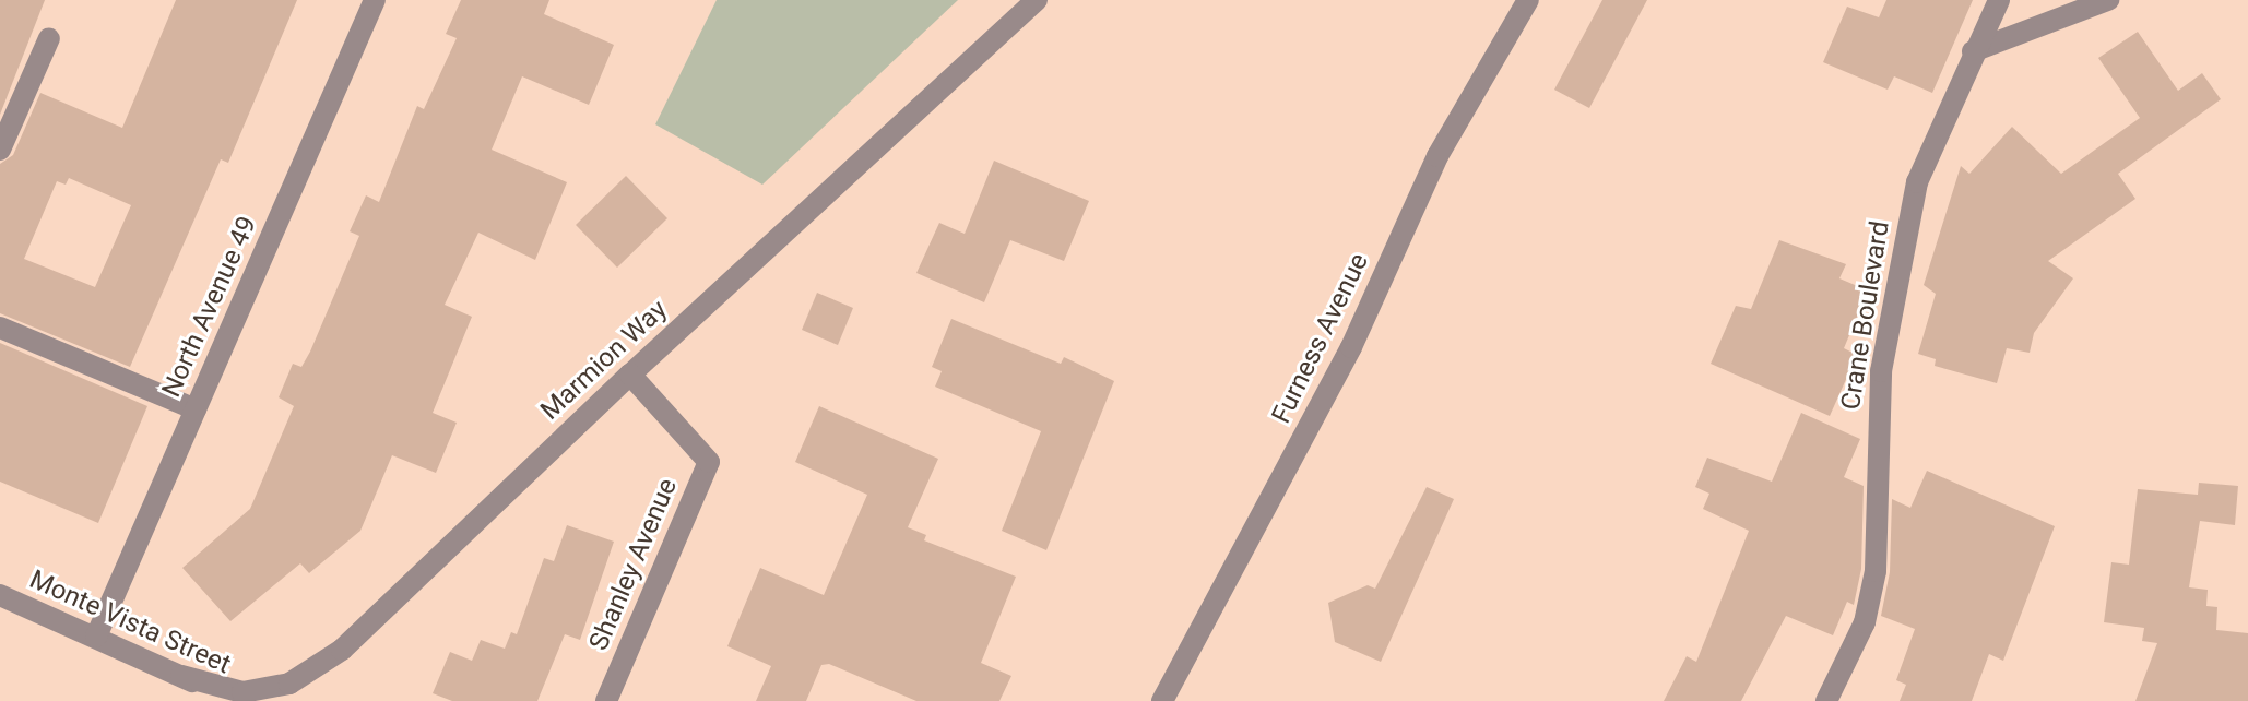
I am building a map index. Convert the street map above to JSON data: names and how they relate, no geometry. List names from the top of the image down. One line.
{"streets":{"street":["North Avenue 49","Crane Boulevard","Furness Avenue","Marmion Way","Shanley Avenue","Monte Vista Street"]},"crossings":[["North Avenue 49","Monte Vista Street"],["Marmion Way","Shanley Avenue"],["Marmion Way","Monte Vista Street"]]}
